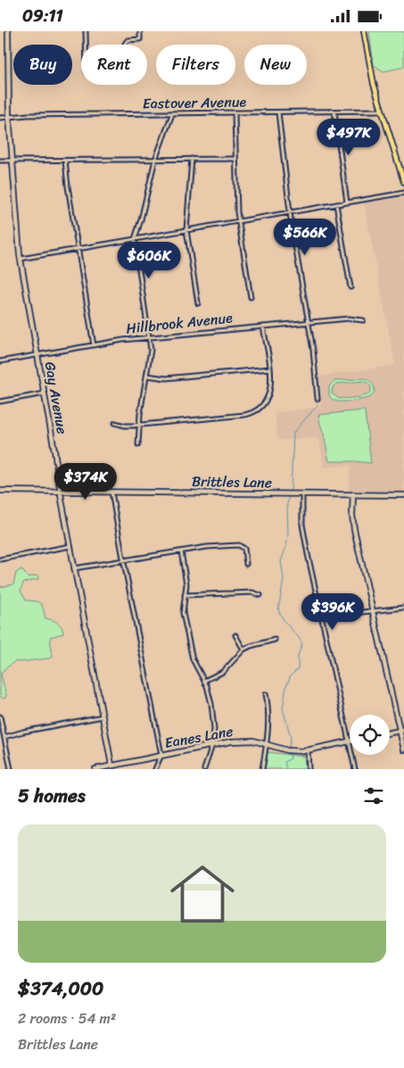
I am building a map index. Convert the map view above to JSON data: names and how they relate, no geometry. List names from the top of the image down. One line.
{"streets":{"street":["Eastover Avenue","Hillbrook Avenue","Gay Avenue","Brittles Lane","Eanes Lane"]},"crossings":[["Eastover Avenue","Gay Avenue"],["Hillbrook Avenue","Gay Avenue"],["Gay Avenue","Brittles Lane"],["Gay Avenue","Eanes Lane"]],"page":{"status":"09:11","chip":["Buy","Rent","Filters","New"],"price":["$497K","$566K","$606K","$374K","$396K"],"heading":"5 homes","list":[{"name":"$374,000","note":"2 rooms · 54 m² · Brittles Lane"}]}}
